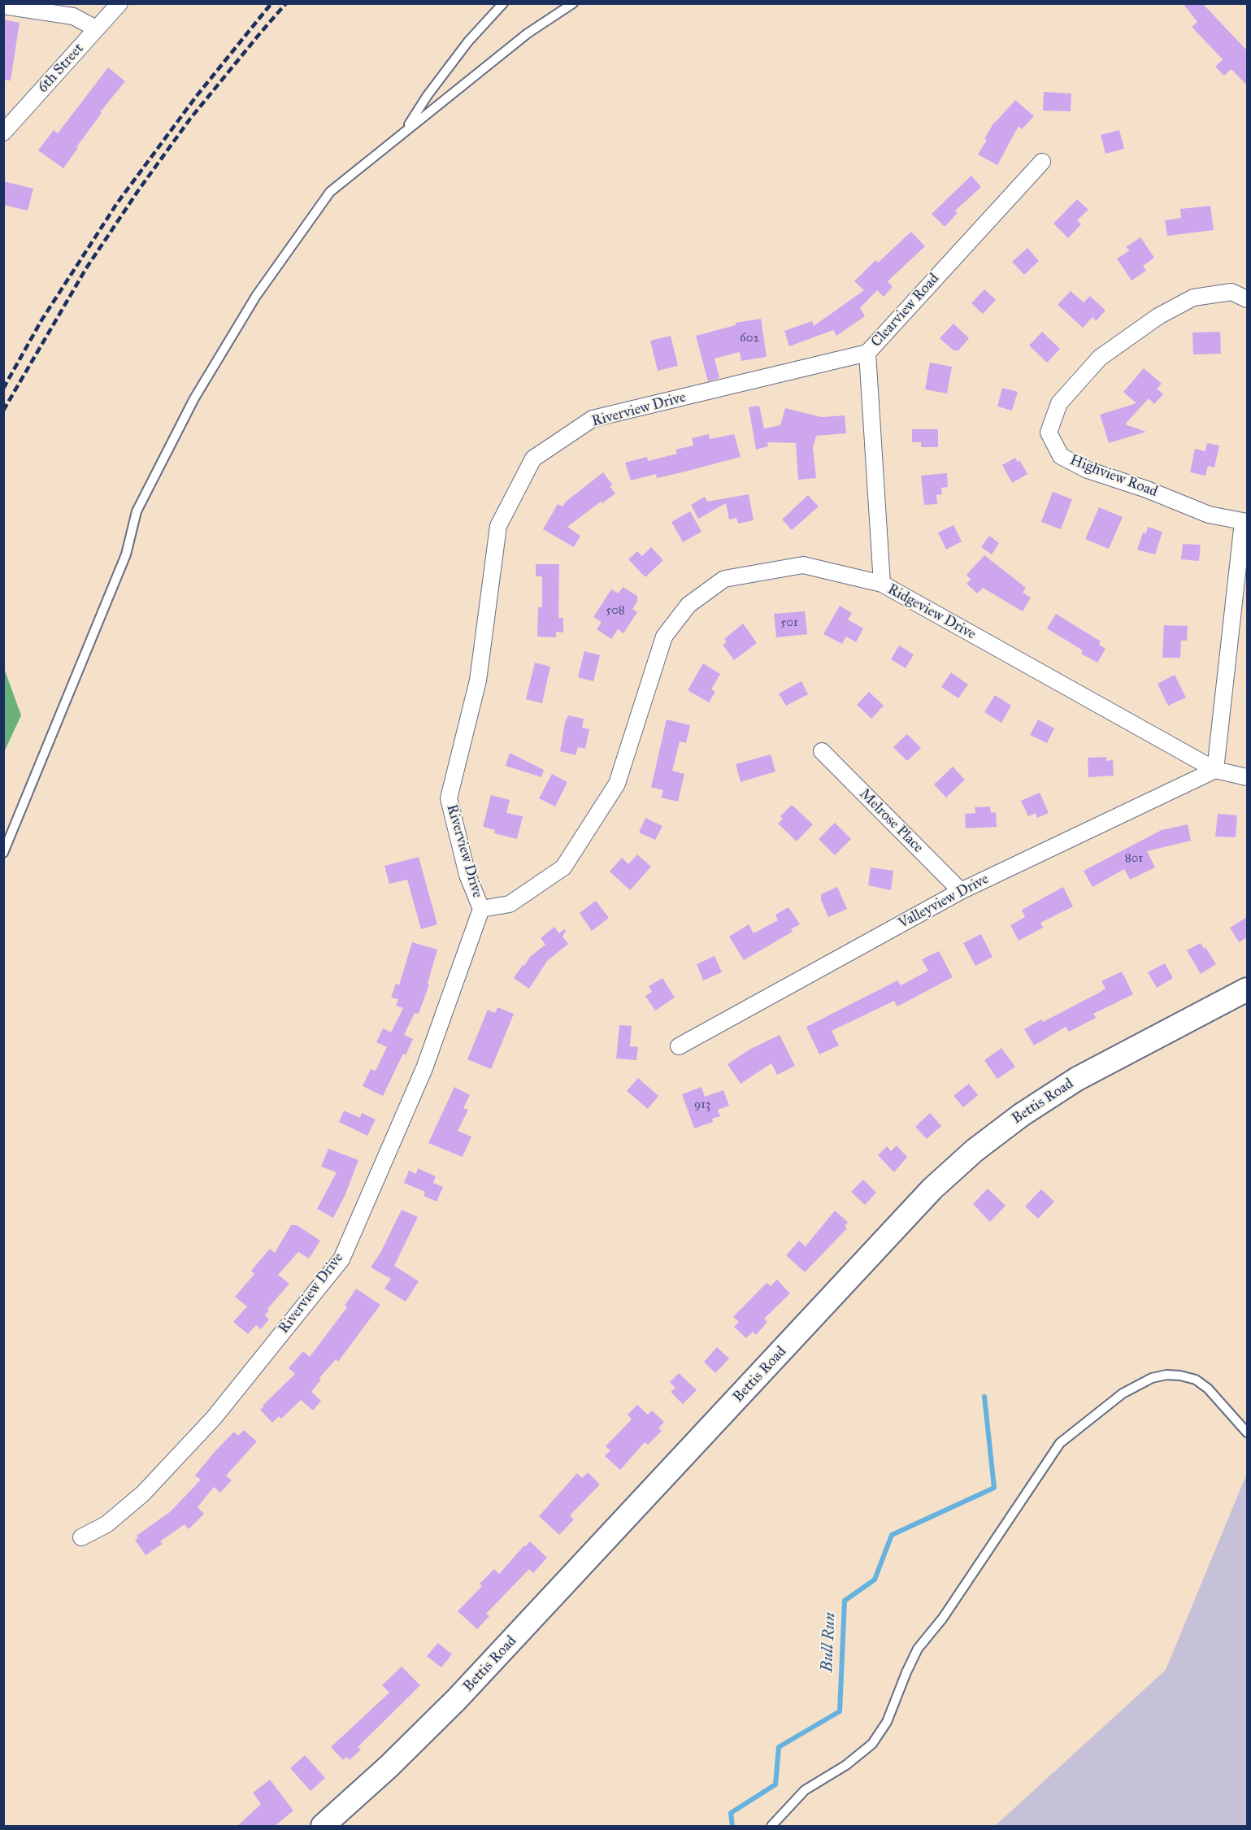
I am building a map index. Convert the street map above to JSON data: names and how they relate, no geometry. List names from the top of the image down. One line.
{"streets":{"street":["6th Street","Clearview Road","Riverview Drive","Highview Road","Ridgeview Drive","Melrose Place","Valleyview Drive","Bettis Road"]},"crossings":[["Clearview Road","Riverview Drive"],["Clearview Road","Ridgeview Drive"],["Riverview Drive","Ridgeview Drive"],["Highview Road","Ridgeview Drive"],["Highview Road","Valleyview Drive"],["Ridgeview Drive","Valleyview Drive"],["Melrose Place","Valleyview Drive"]],"water":["Bull Run"],"house_numbers":["602","508","501","801","913"]}
